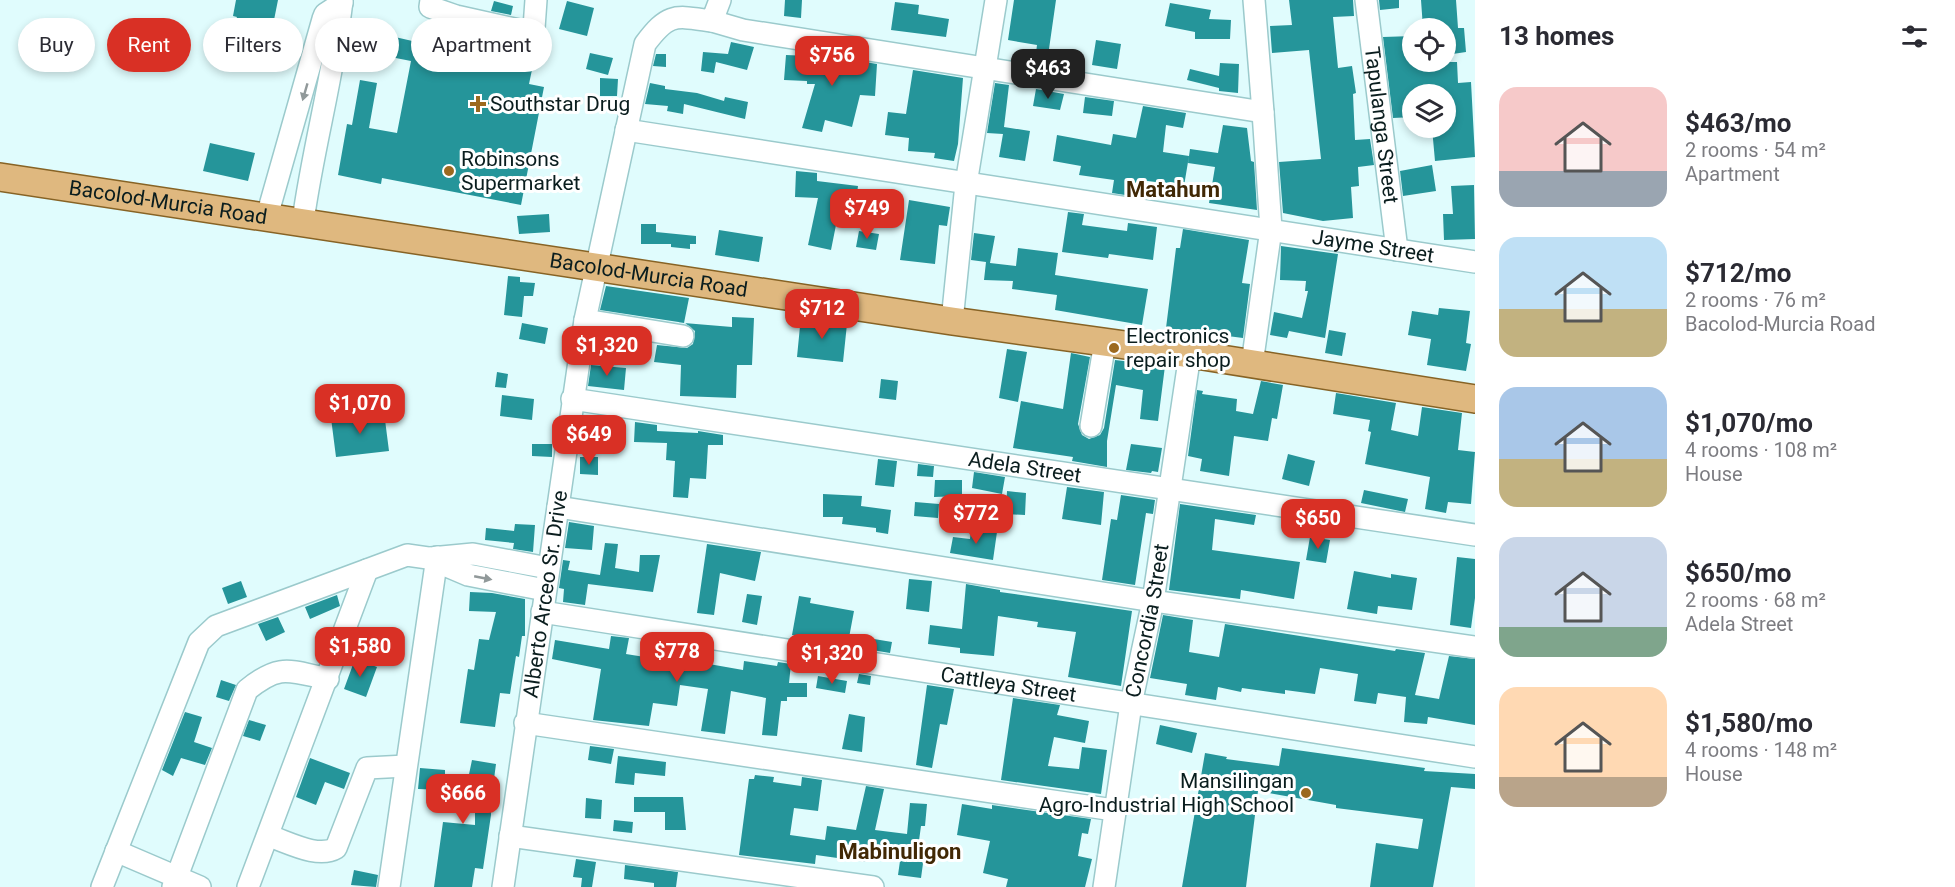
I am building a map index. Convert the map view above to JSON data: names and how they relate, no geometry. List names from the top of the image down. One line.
{"streets":{"main road":["Bacolod-Murcia Road"],"street":["Tapulanga Street","Jayme Street","Adela Street","Alberto Arceo Sr. Drive","Concordia Street","Cattleya Street"]},"crossings":[["Tapulanga Street","Jayme Street"],["Bacolod-Murcia Road","Alberto Arceo Sr. Drive"],["Bacolod-Murcia Road","Concordia Street"],["Jayme Street","Alberto Arceo Sr. Drive"],["Adela Street","Alberto Arceo Sr. Drive"],["Adela Street","Concordia Street"],["Alberto Arceo Sr. Drive","Cattleya Street"],["Concordia Street","Cattleya Street"]],"districts":["Matahum","Mabinuligon"],"places":{"health":["Southstar Drug"],"other":["Robinsons Supermarket","Electronics repair shop","Mansilingan Agro-Industrial High School"]},"page":{"heading":"13 homes","chip":["Buy","Rent","Filters","New","Apartment"],"price":["$756","$463","$749","$712","$1,320","$1,070","$649","$772","$650","$1,580","$778","$1,320","$666"],"list":[{"name":"$463/mo","note":"2 rooms · 54 m² · Apartment"},{"name":"$712/mo","note":"2 rooms · 76 m² · Bacolod-Murcia Road"},{"name":"$1,070/mo","note":"4 rooms · 108 m² · House"},{"name":"$650/mo","note":"2 rooms · 68 m² · Adela Street"},{"name":"$1,580/mo","note":"4 rooms · 148 m² · House"}]}}
